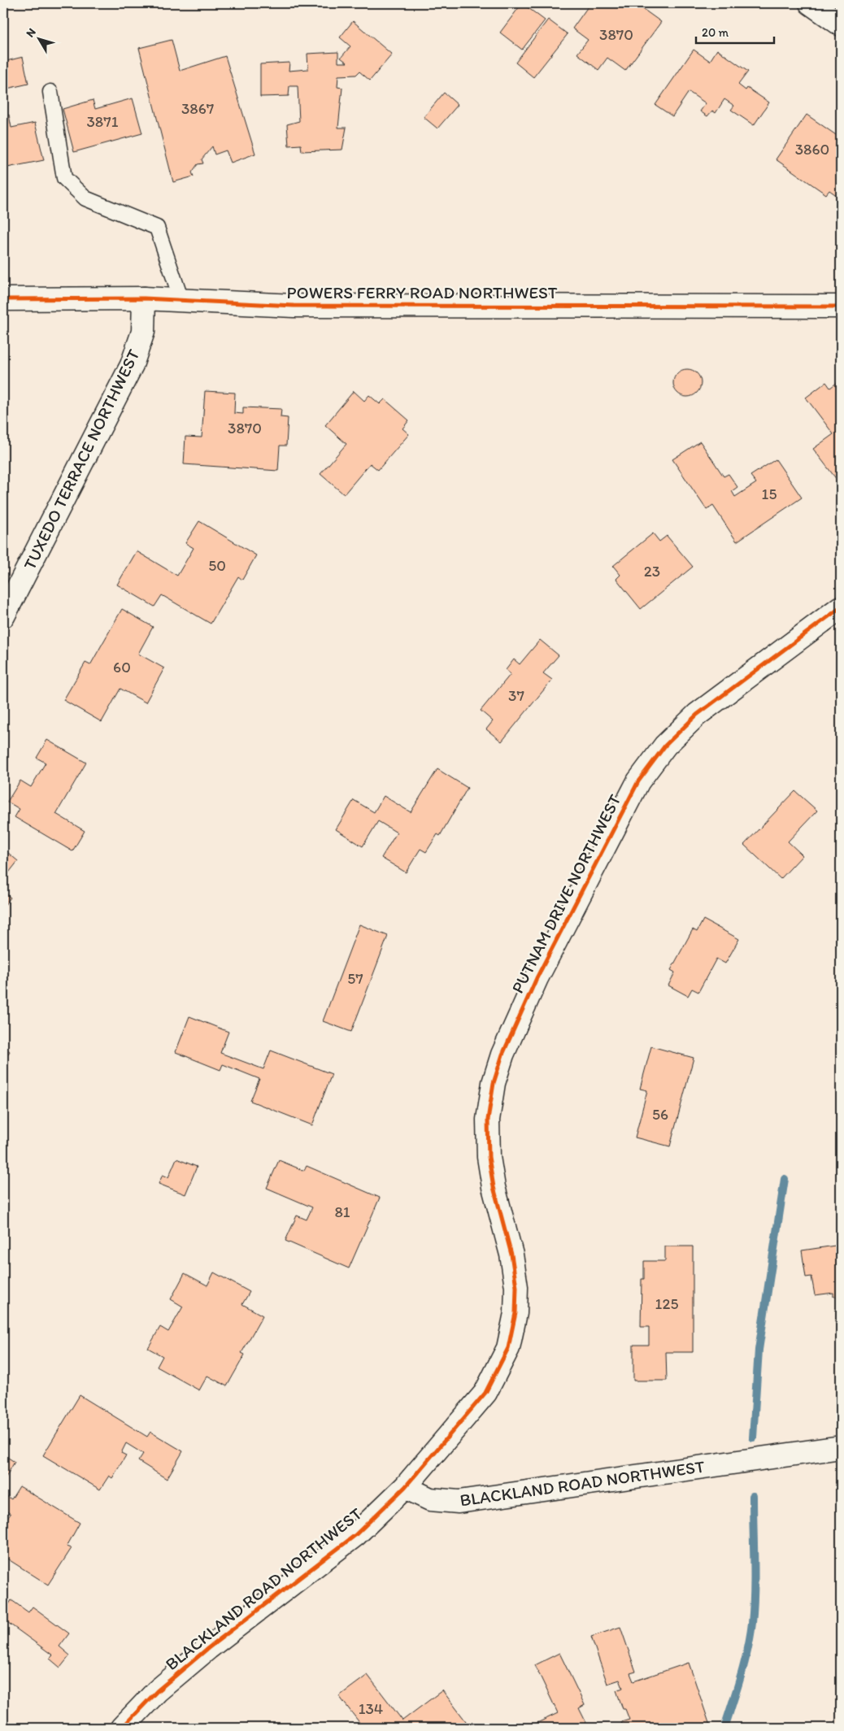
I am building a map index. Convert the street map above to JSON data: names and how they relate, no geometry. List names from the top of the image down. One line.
{"streets":{"street":["POWERS FERRY ROAD NORTHWEST","TUXEDO TERRACE NORTHWEST","PUTNAM DRIVE NORTHWEST","BLACKLAND ROAD NORTHWEST"]},"crossings":[["POWERS FERRY ROAD NORTHWEST","TUXEDO TERRACE NORTHWEST"],["PUTNAM DRIVE NORTHWEST","BLACKLAND ROAD NORTHWEST"]],"house_numbers":["3870","3867","3871","3860","3870","15","50","23","60","37","57","56","81","125","134"],"scale_bar":"20 m","north":"top left"}
